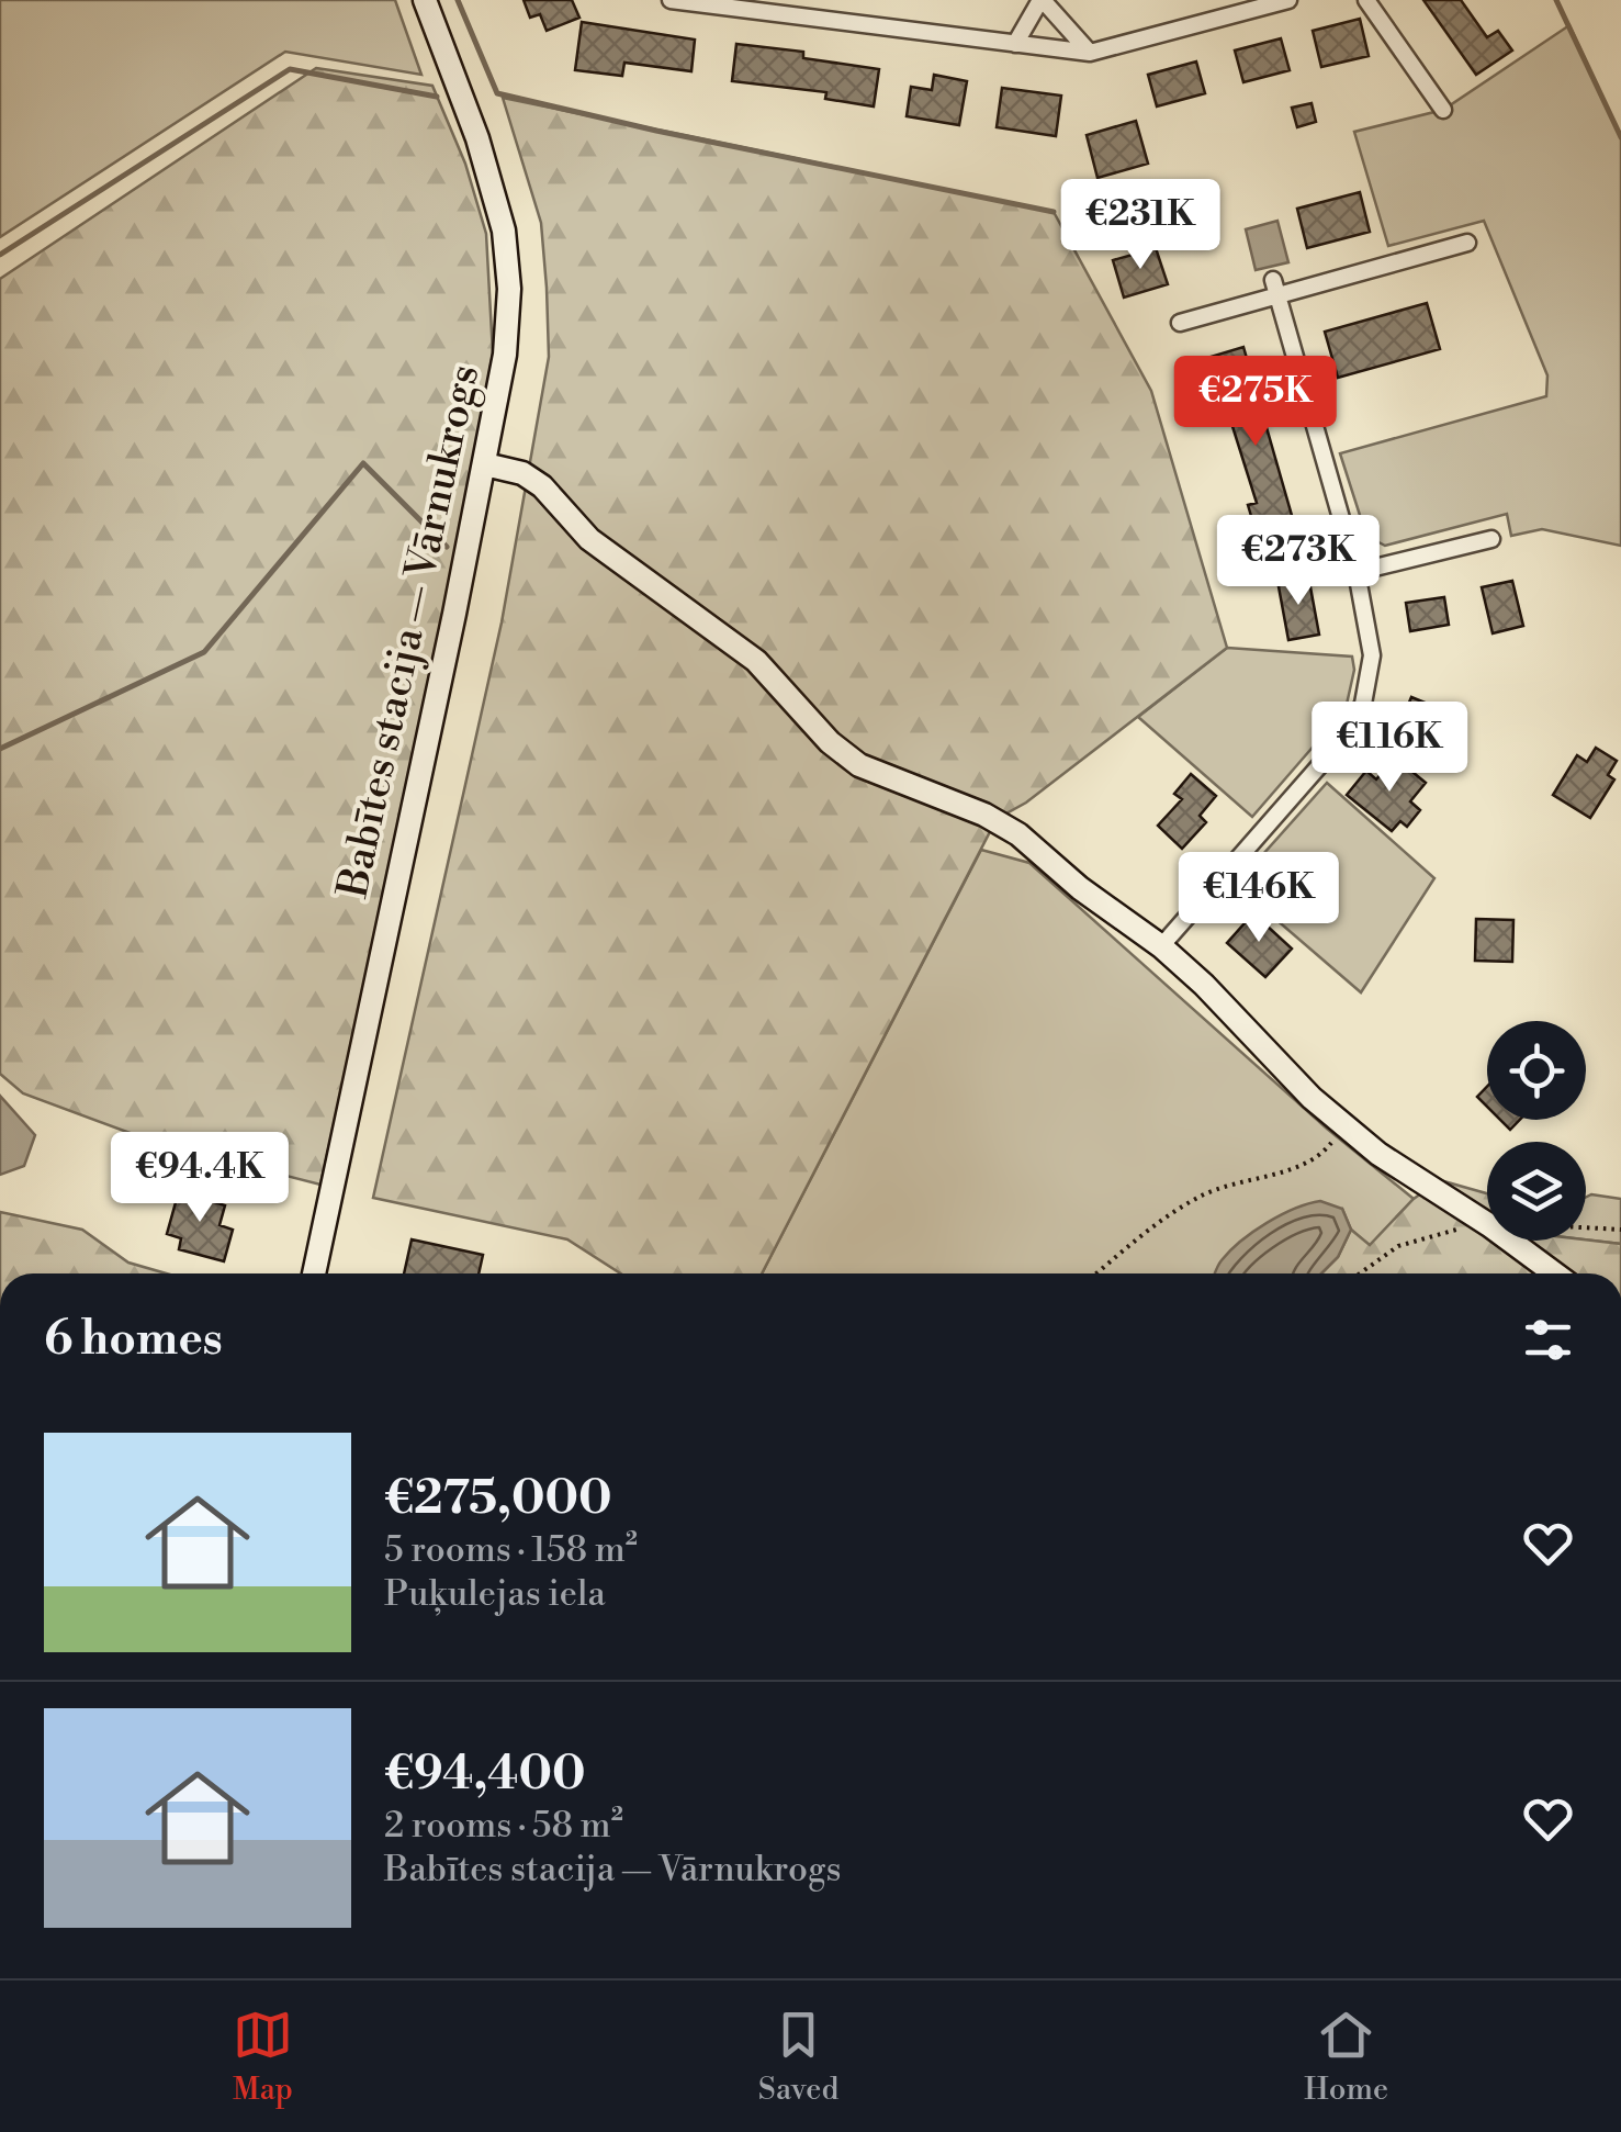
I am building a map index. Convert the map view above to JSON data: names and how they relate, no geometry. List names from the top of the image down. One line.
{"streets":{"street":["Babītes stacija — Vārnukrogs"]},"page":{"price":["€231K","€275K","€273K","€116K","€146K","€94.4K"],"heading":"6 homes","list":[{"name":"€275,000","note":"5 rooms · 158 m² · Puķulejas iela"},{"name":"€94,400","note":"2 rooms · 58 m² · Babītes stacija — Vārnukrogs"}],"tabs":["Map","Saved","Home"]}}
